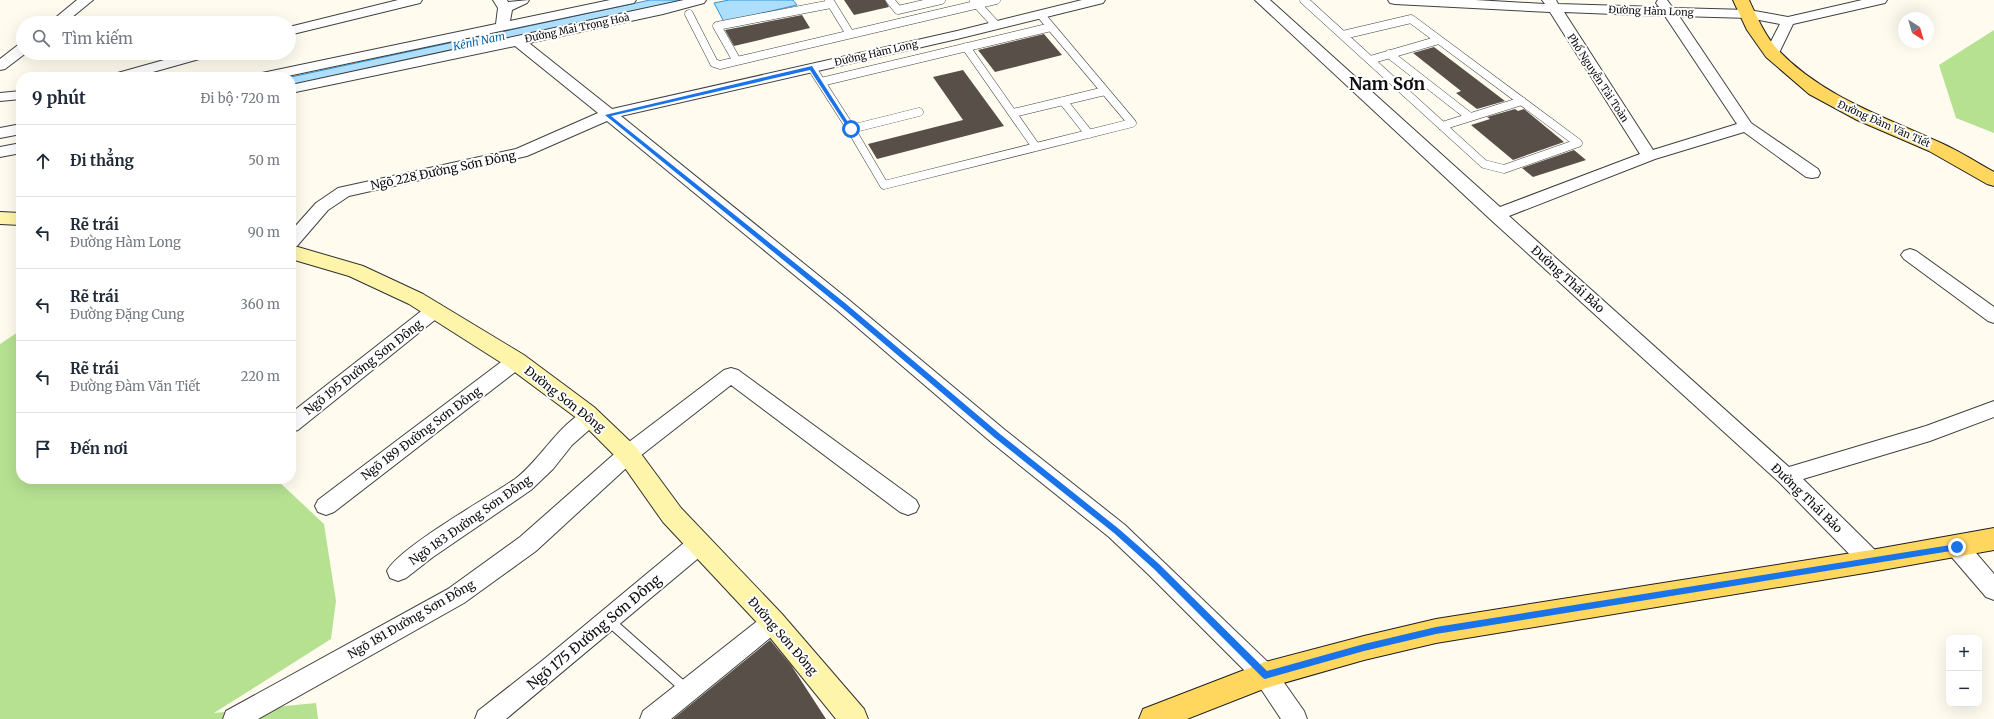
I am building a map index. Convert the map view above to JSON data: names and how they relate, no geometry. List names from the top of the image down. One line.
{"streets":{"main road":["Đường Đàm Văn Tiết","Đường Sơn Đông"],"street":["Đường Hàm Long","Đường Mai Trọng Hoà","Phố Nguyễn Tài Toàn","Ngõ 228 Đường Sơn Đông","Đường Thái Bảo","Ngõ 195 Đường Sơn Đông","Ngõ 189 Đường Sơn Đông","Ngõ 183 Đường Sơn Đông","Ngõ 181 Đường Sơn Đông","Ngõ 175 Đường Sơn Đông"]},"crossings":[["Đường Hàm Long","Phố Nguyễn Tài Toàn"],["Đường Hàm Long","Đường Đàm Văn Tiết"],["Đường Hàm Long","Ngõ 228 Đường Sơn Đông"],["Ngõ 195 Đường Sơn Đông","Đường Sơn Đông"],["Đường Sơn Đông","Ngõ 189 Đường Sơn Đông"],["Đường Sơn Đông","Ngõ 183 Đường Sơn Đông"],["Đường Sơn Đông","Ngõ 181 Đường Sơn Đông"],["Đường Sơn Đông","Ngõ 175 Đường Sơn Đông"]],"districts":["Nam Sơn"],"water":["Kênh Nam"],"north":"bottom right","page":{"search":"Tìm kiếm","heading":["9 phút","Đi bộ · 720 m"],"list":[["Đi thẳng","50 m"],["Rẽ trái","Đường Hàm Long","90 m"],["Rẽ trái","Đường Đặng Cung","360 m"],["Rẽ trái","Đường Đàm Văn Tiết","220 m"],"Đến nơi"],"map_buttons":["+","−"]}}
